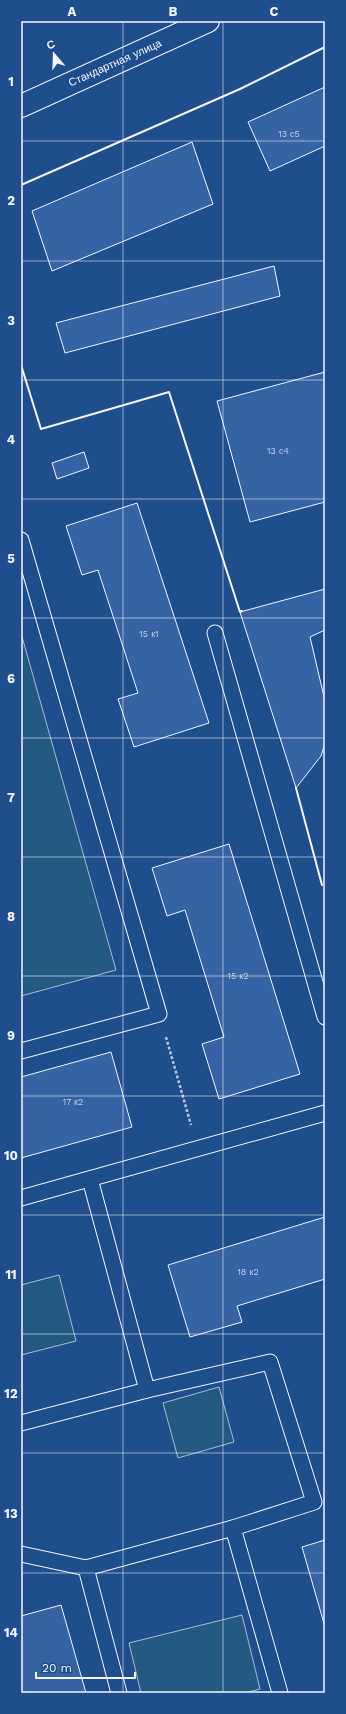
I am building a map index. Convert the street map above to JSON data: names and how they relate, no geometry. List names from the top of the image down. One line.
{"streets":{"street":["Стандартная улица"]},"house_numbers":["13 с5","13 с4","15 к1","15 к2","17 к2","18 к2"],"scale_bar":"20 m","north":"top","grid":{"columns":["A","B","C"],"rows":["1","2","3","4","5","6","7","8","9","10","11","12","13","14"]}}
